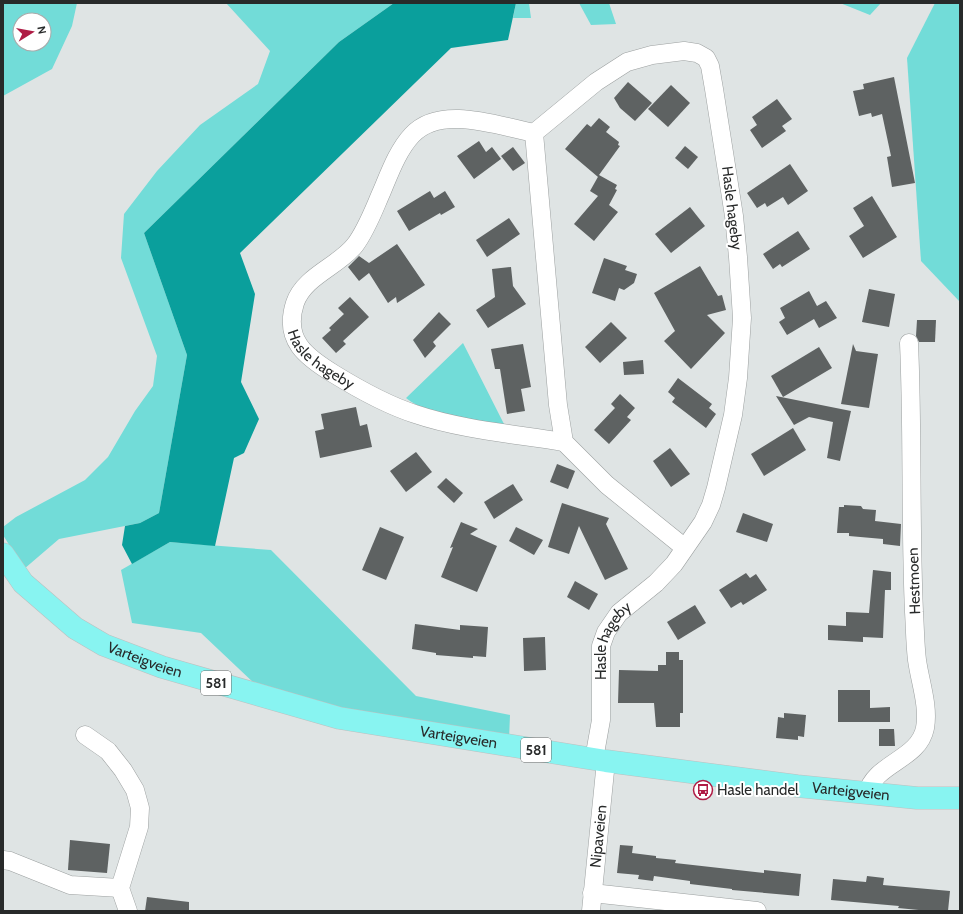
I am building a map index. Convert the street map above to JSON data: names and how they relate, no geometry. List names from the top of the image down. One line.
{"streets":{"main road":["Varteigveien","581"],"street":["Hasle hageby","Hestmoen","Nipaveien"]},"crossings":[["Hasle hageby","Varteigveien"],["Hasle hageby","Nipaveien"],["Hestmoen","Varteigveien"],["Varteigveien","Nipaveien"]],"places":{"bus stop":["Hasle handel"]},"north":"right"}
